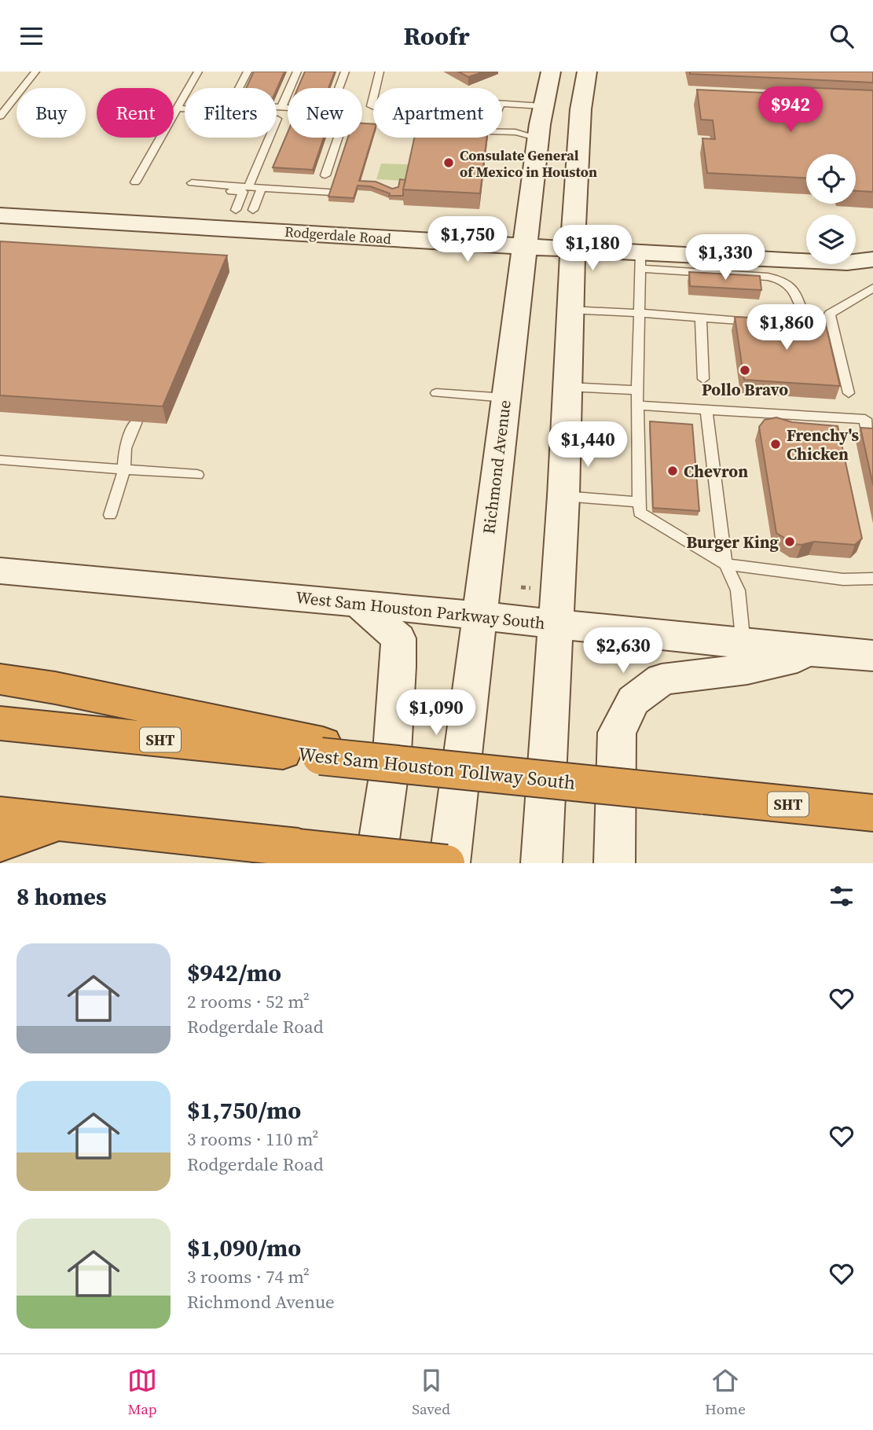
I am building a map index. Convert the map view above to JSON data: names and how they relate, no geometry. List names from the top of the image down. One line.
{"streets":{"highway":["SHT","West Sam Houston Tollway South"],"main road":["Rodgerdale Road","Richmond Avenue","West Sam Houston Parkway South"]},"crossings":[["Rodgerdale Road","Richmond Avenue"],["Richmond Avenue","West Sam Houston Parkway South"]],"places":["Consulate General of Mexico in Houston","Pollo Bravo","Frenchy's Chicken","Chevron","Burger King"],"page":{"header":"Roofr","price":["$942","$1,750","$1,180","$1,330","$1,860","$1,440","$2,630","$1,090"],"chip":["Buy","Rent","Filters","New","Apartment"],"heading":"8 homes","list":[{"name":"$942/mo","note":"2 rooms · 52 m² · Rodgerdale Road"},{"name":"$1,750/mo","note":"3 rooms · 110 m² · Rodgerdale Road"},{"name":"$1,090/mo","note":"3 rooms · 74 m² · Richmond Avenue"}],"tabs":["Map","Saved","Home"]}}
